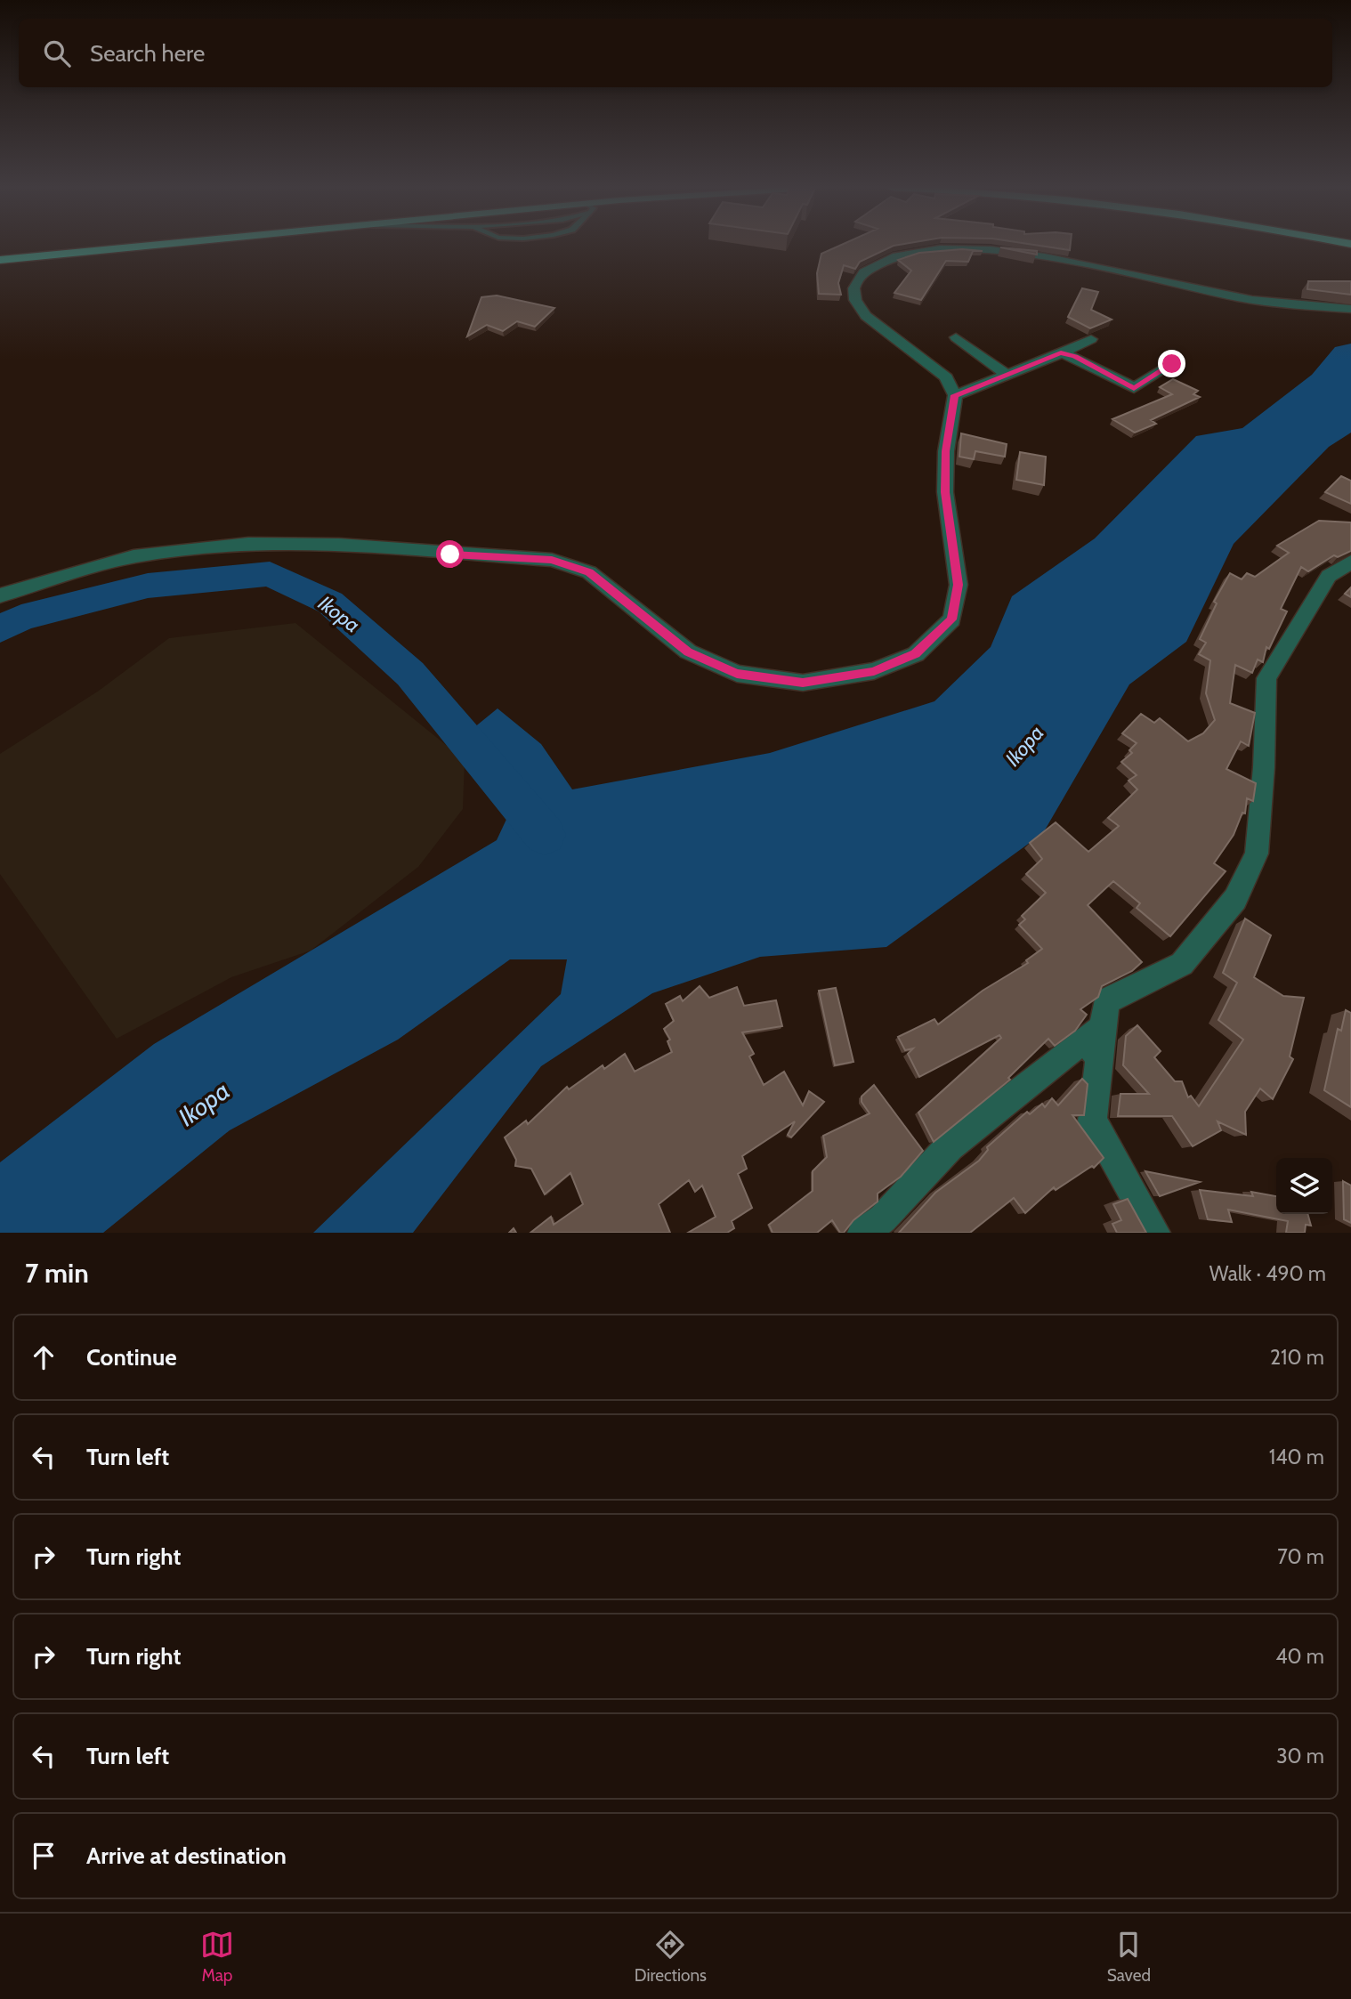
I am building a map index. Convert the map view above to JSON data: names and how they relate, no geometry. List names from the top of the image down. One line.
{"water":["Ikopa"],"page":{"search":"Search here","heading":["7 min","Walk · 490 m"],"list":[["Continue","210 m"],["Turn left","140 m"],["Turn right","70 m"],["Turn right","40 m"],["Turn left","30 m"],"Arrive at destination"],"nav":["Map","Directions","Saved"]}}
